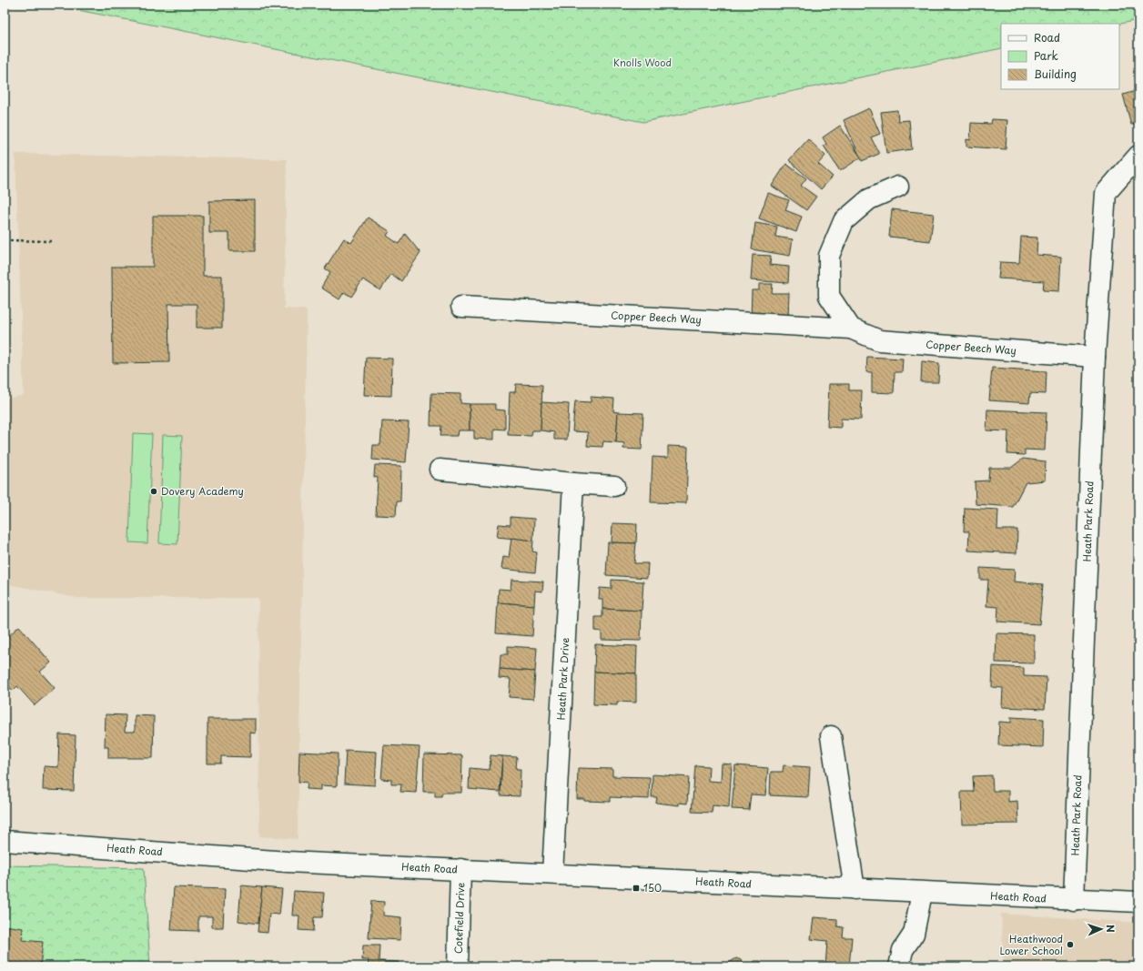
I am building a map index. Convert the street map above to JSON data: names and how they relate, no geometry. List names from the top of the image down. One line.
{"streets":{"street":["Copper Beech Way","Heath Park Road","Heath Park Drive","Heath Road","Cotefield Drive"]},"crossings":[["Copper Beech Way","Heath Park Road"],["Heath Park Road","Heath Road"],["Heath Park Drive","Heath Road"],["Heath Road","Cotefield Drive"]],"parks":["Knolls Wood"],"places":{"other":["Dovery Academy","Heathwood Lower School"],"transit":["150"]},"legend":["Road","Park","Building"],"north":"right"}
